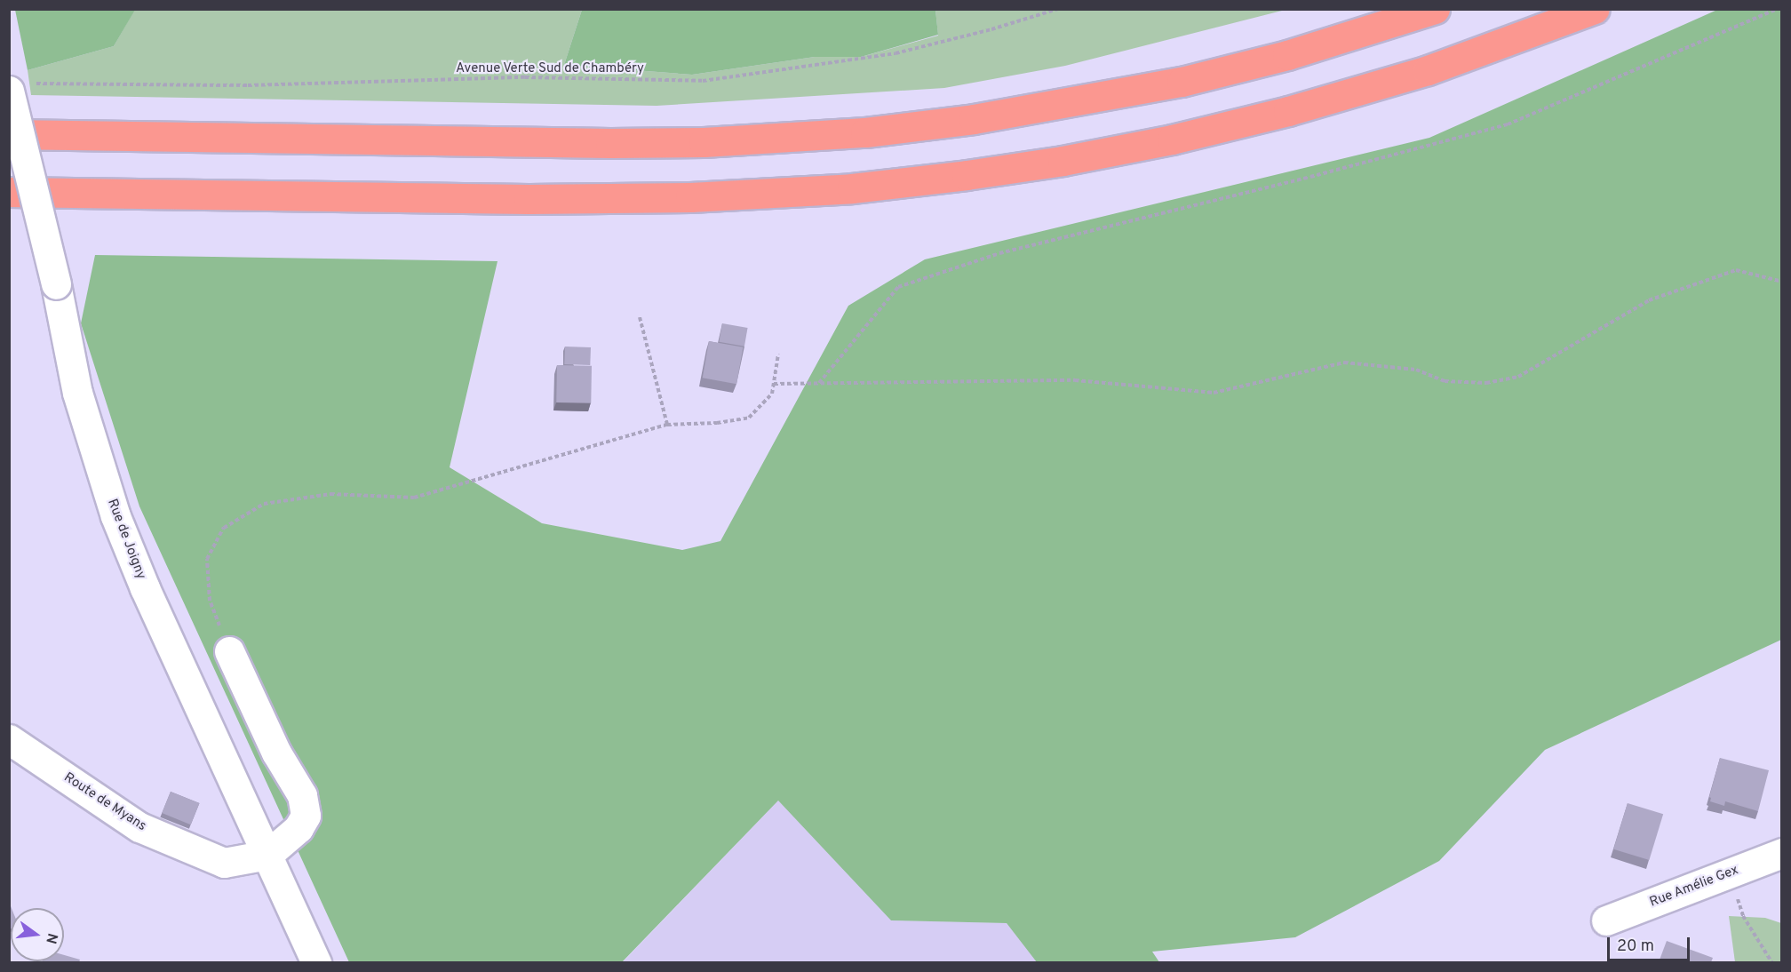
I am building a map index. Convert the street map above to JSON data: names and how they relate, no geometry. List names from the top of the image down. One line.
{"streets":{"main road":["Rue de Joigny","Route de Myans","Rue Amélie Gex"],"path":["Avenue Verte Sud de Chambéry"]},"crossings":[["Avenue Verte Sud de Chambéry","Rue de Joigny"],["Rue de Joigny","Route de Myans"]],"scale_bar":"20 m","north":"right"}
